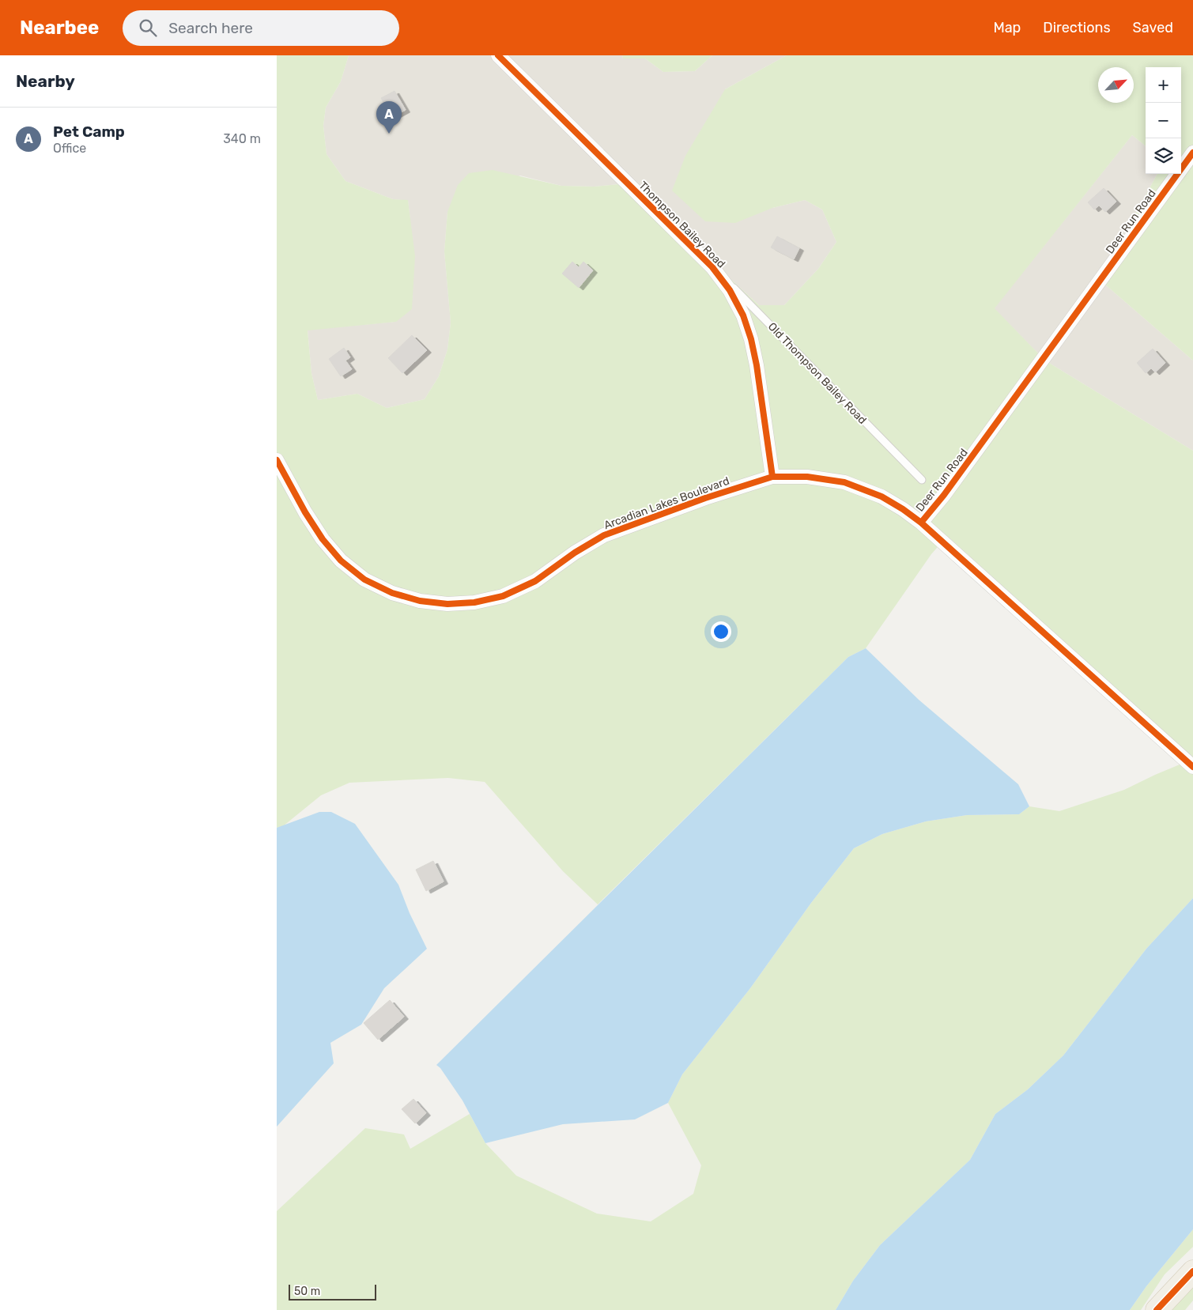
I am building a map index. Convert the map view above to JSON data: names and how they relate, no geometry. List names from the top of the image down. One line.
{"streets":{"street":["Deer Run Road","Thompson Bailey Road","Arcadian Lakes Boulevard"],"lane":["Old Thompson Bailey Road"]},"crossings":[["Deer Run Road","Arcadian Lakes Boulevard"],["Thompson Bailey Road","Old Thompson Bailey Road"],["Thompson Bailey Road","Arcadian Lakes Boulevard"]],"scale_bar":"50 m","north":"top right","page":{"header":"Nearbee","search":"Search here","nav":["Map","Directions","Saved"],"heading":"Nearby","map_buttons":["+","−"],"pins":"A","list":[{"mark":"A","name":"Pet Camp","note":"Office","value":"340 m"}],"scale":"50 m"}}
